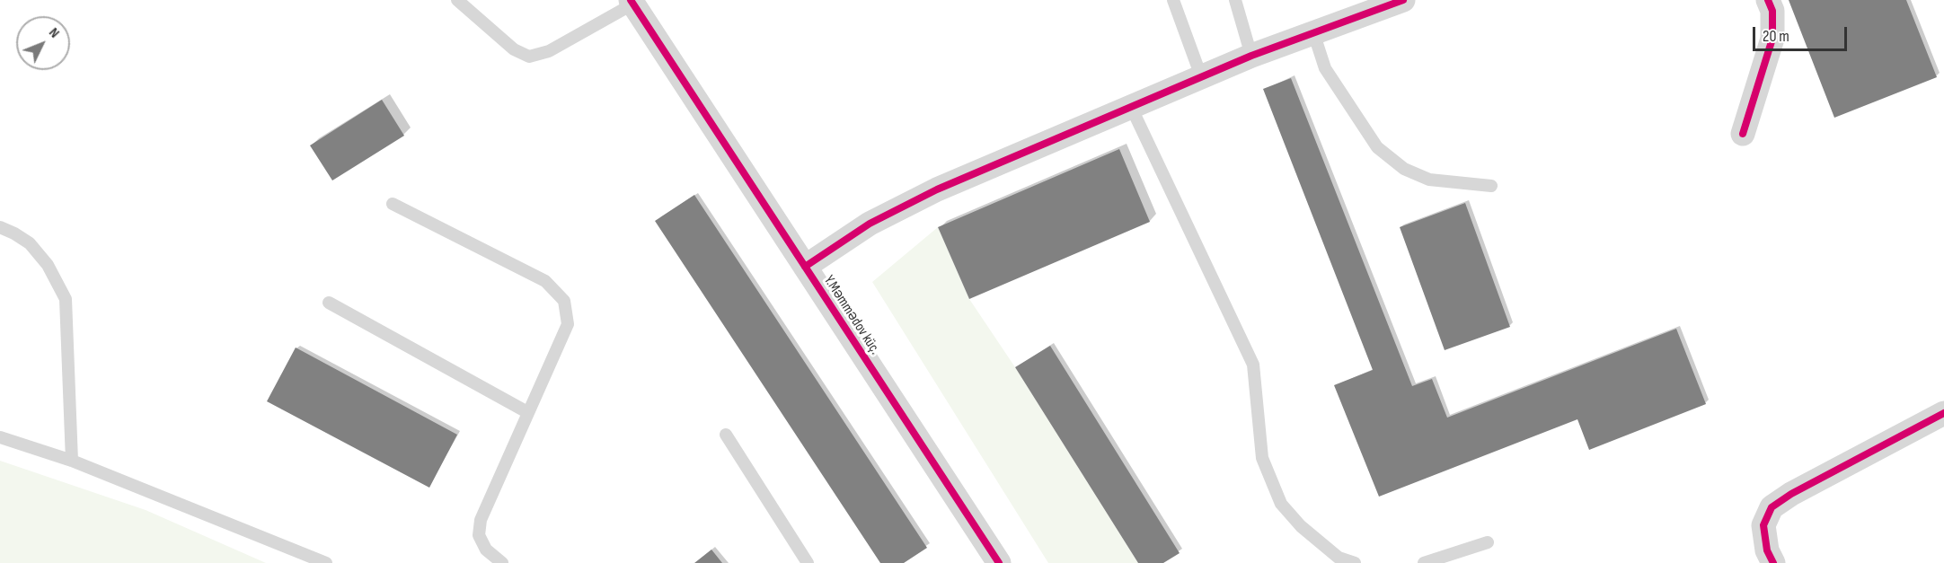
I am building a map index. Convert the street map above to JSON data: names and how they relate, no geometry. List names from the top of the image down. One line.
{"streets":{"street":["Y.Məmmədov küç."]},"scale_bar":"20 m","north":"top right"}
